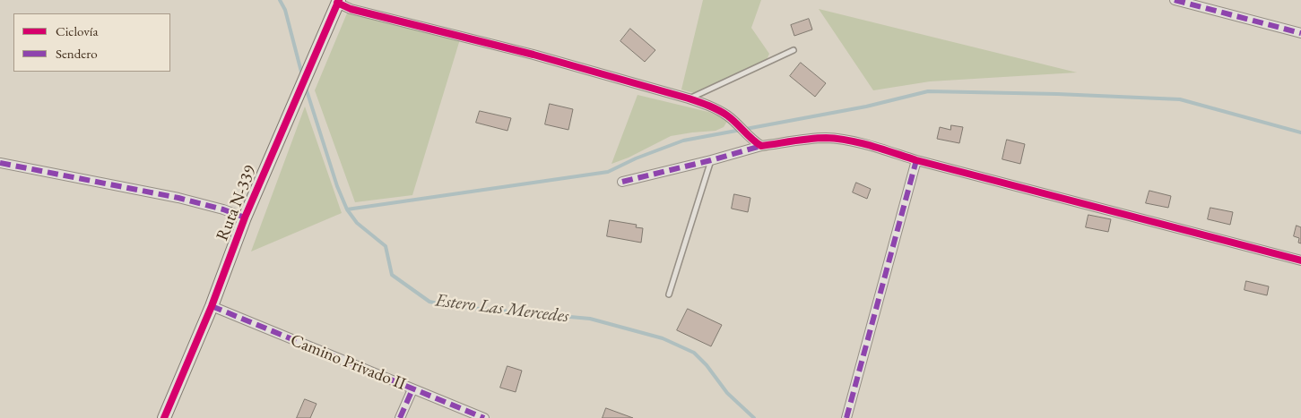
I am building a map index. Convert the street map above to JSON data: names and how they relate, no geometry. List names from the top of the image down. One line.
{"streets":{"street":["Ruta N-339","Camino Privado II"]},"crossings":[["Ruta N-339","Camino Privado II"]],"water":["Estero Las Mercedes"],"legend":["Ciclovía","Sendero"]}
